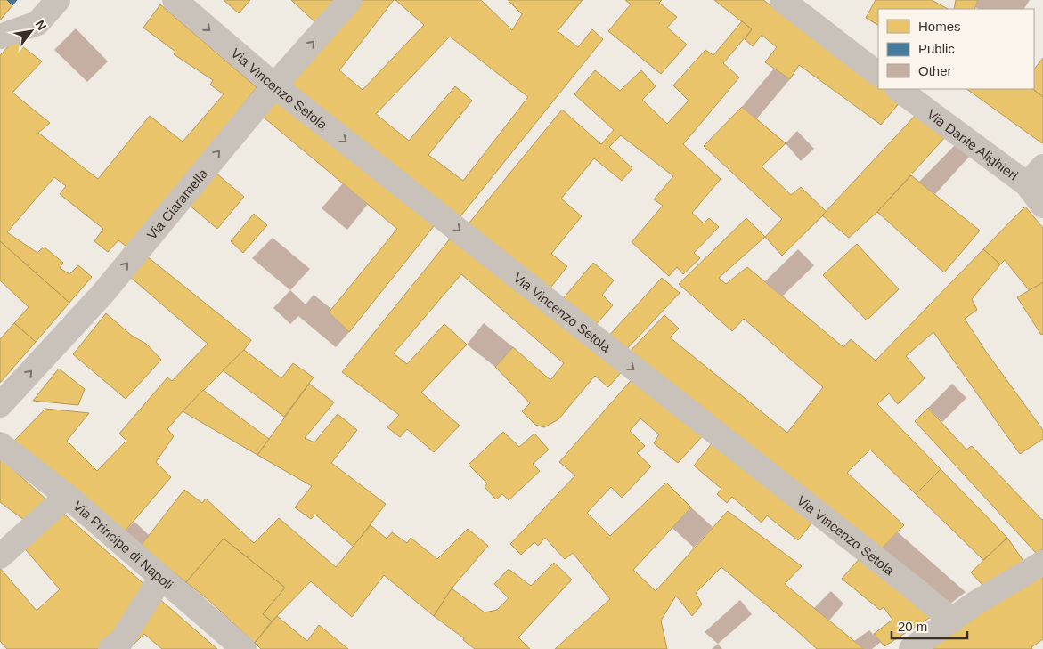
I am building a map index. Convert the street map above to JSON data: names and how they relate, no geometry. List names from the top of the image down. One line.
{"streets":{"street":["Via Vincenzo Setola","Via Dante Alighieri","Via Ciaramella","Via Principe di Napoli"]},"crossings":[["Via Vincenzo Setola","Via Ciaramella"]],"one_way":["Via Vincenzo Setola","Via Ciaramella"],"legend":["Homes","Public","Other"],"scale_bar":"20 m","north":"top right"}
